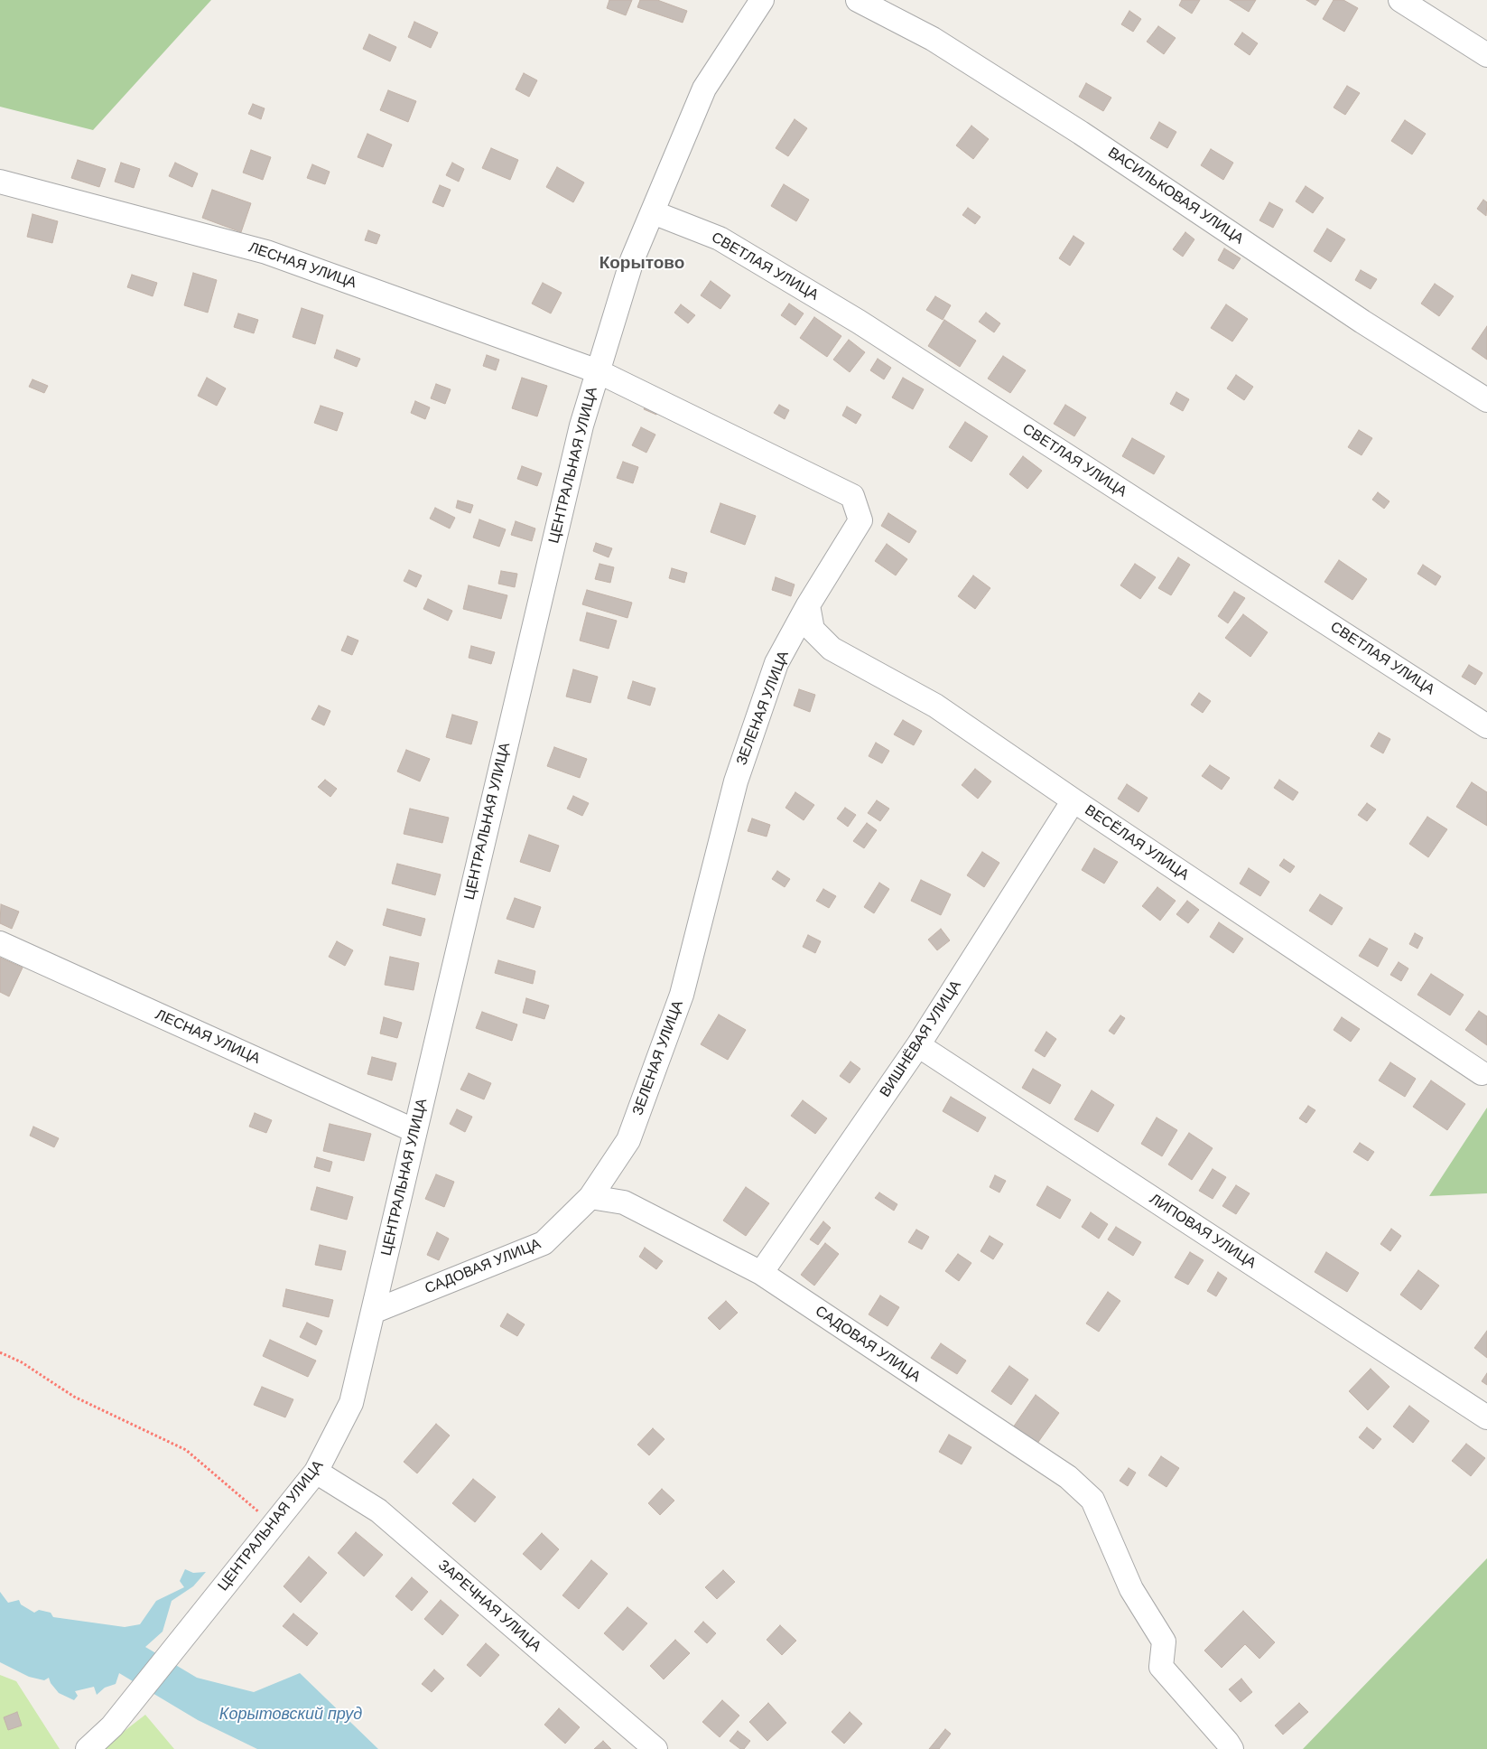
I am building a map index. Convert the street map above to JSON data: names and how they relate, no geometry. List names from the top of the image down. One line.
{"streets":{"street":["ВАСИЛЬКОВАЯ УЛИЦА","ЛЕСНАЯ УЛИЦА","СВЕТЛАЯ УЛИЦА","ЦЕНТРАЛЬНАЯ УЛИЦА","ЗЕЛЕНАЯ УЛИЦА","ВЕСЁЛАЯ УЛИЦА","ВИШНЁВАЯ УЛИЦА","ЛИПОВАЯ УЛИЦА","САДОВАЯ УЛИЦА","ЗАРЕЧНАЯ УЛИЦА"]},"crossings":[["ЛЕСНАЯ УЛИЦА","ЦЕНТРАЛЬНАЯ УЛИЦА"],["ЛЕСНАЯ УЛИЦА","ЗЕЛЕНАЯ УЛИЦА"],["СВЕТЛАЯ УЛИЦА","ЦЕНТРАЛЬНАЯ УЛИЦА"],["ЦЕНТРАЛЬНАЯ УЛИЦА","ЗЕЛЕНАЯ УЛИЦА"],["ЦЕНТРАЛЬНАЯ УЛИЦА","САДОВАЯ УЛИЦА"],["ЦЕНТРАЛЬНАЯ УЛИЦА","ЗАРЕЧНАЯ УЛИЦА"],["ЗЕЛЕНАЯ УЛИЦА","ВЕСЁЛАЯ УЛИЦА"],["ЗЕЛЕНАЯ УЛИЦА","САДОВАЯ УЛИЦА"],["ВЕСЁЛАЯ УЛИЦА","ВИШНЁВАЯ УЛИЦА"],["ВИШНЁВАЯ УЛИЦА","ЛИПОВАЯ УЛИЦА"],["ВИШНЁВАЯ УЛИЦА","САДОВАЯ УЛИЦА"]],"districts":["Корытово"],"water":["Корытовский пруд"]}
